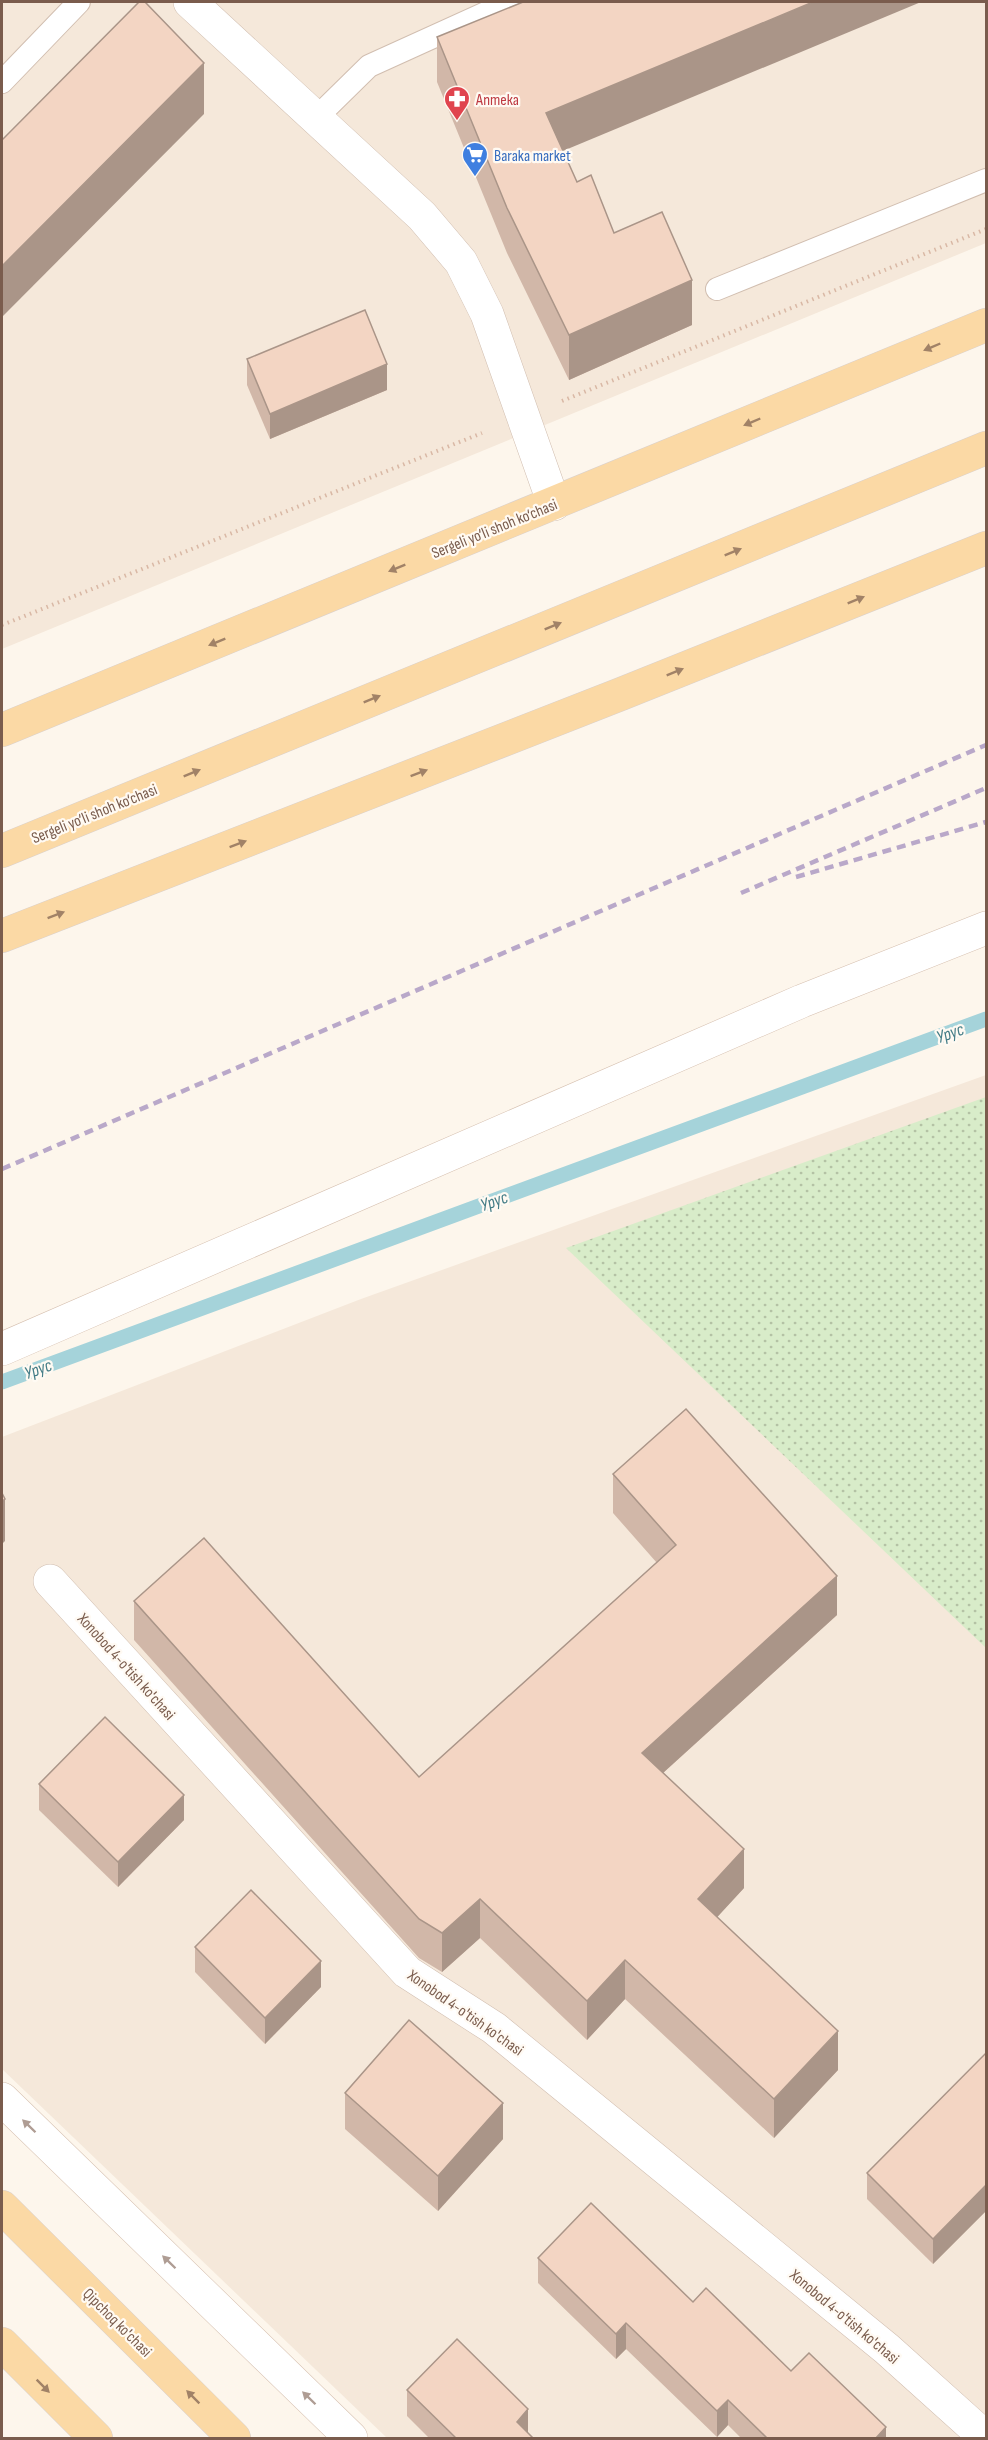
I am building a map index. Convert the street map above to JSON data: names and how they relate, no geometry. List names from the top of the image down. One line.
{"streets":{"main road":["Sergeli yo‘li shoh ko‘chasi","Qipchoq ko'chasi"],"street":["Xonobod 4-o'tish ko'chasi"]},"water":["Урус"],"places":{"pharmacy":["Аптека"],"supermarket":["Baraka market"]}}
